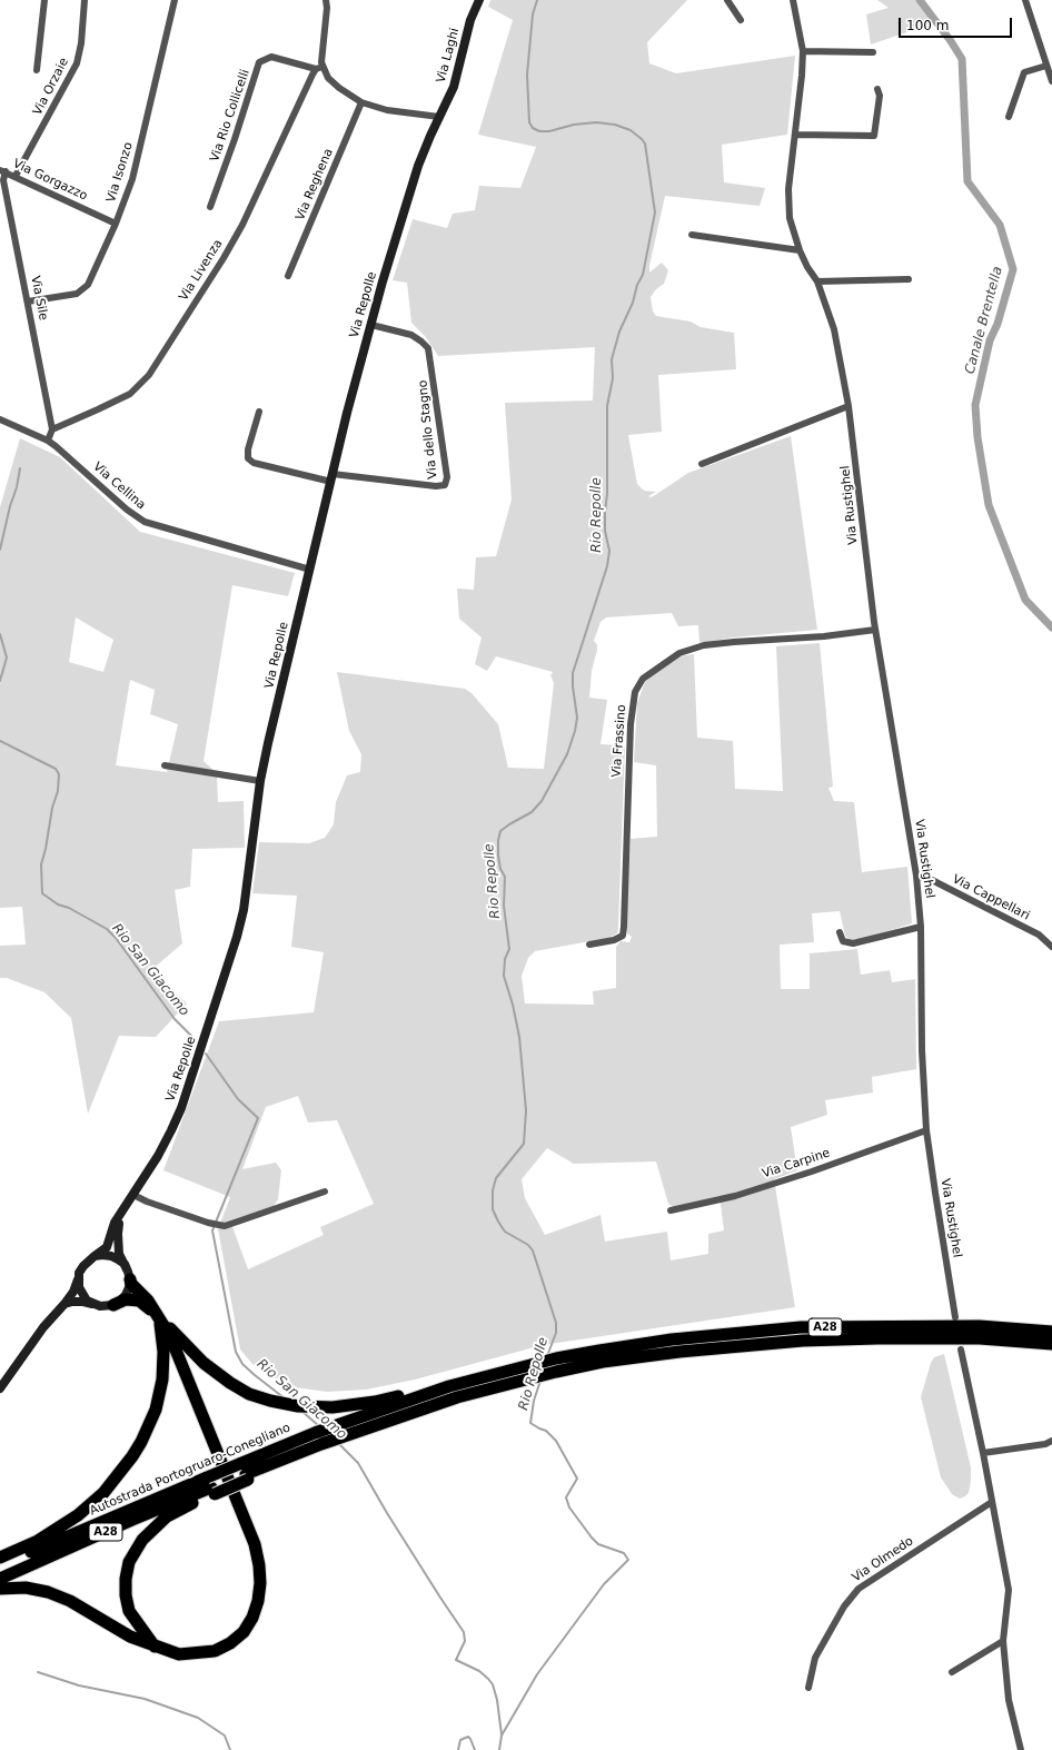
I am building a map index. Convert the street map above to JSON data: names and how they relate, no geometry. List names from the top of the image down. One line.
{"streets":{"highway":["A28","Autostrada Portogruaro-Conegliano"],"street":["Via Laghi","Via Orzaie","Via Rio Collicelli","Via Isonzo","Via Gorgazzo","Via Reghena","Via Livenza","Via Sile","Via Repolle","Via dello Stagno","Via Cellina","Via Rustighel","Via Frassino","Via Cappellari","Via Carpine","Via Olmedo"]},"crossings":[["Via Laghi","Via Repolle"],["Via Orzaie","Via Gorgazzo"],["Via Rio Collicelli","Via Livenza"],["Via Isonzo","Via Gorgazzo"],["Via Isonzo","Via Sile"],["Via Gorgazzo","Via Sile"],["Via Livenza","Via Sile"],["Via Repolle","Via dello Stagno"],["Via Repolle","Via Cellina"],["Via Rustighel","Via Frassino"],["Via Rustighel","Via Cappellari"],["Via Rustighel","Via Carpine"]],"water":["Canale Brentella","Rio Repolle","Rio San Giacomo"],"scale_bar":"100 m"}
